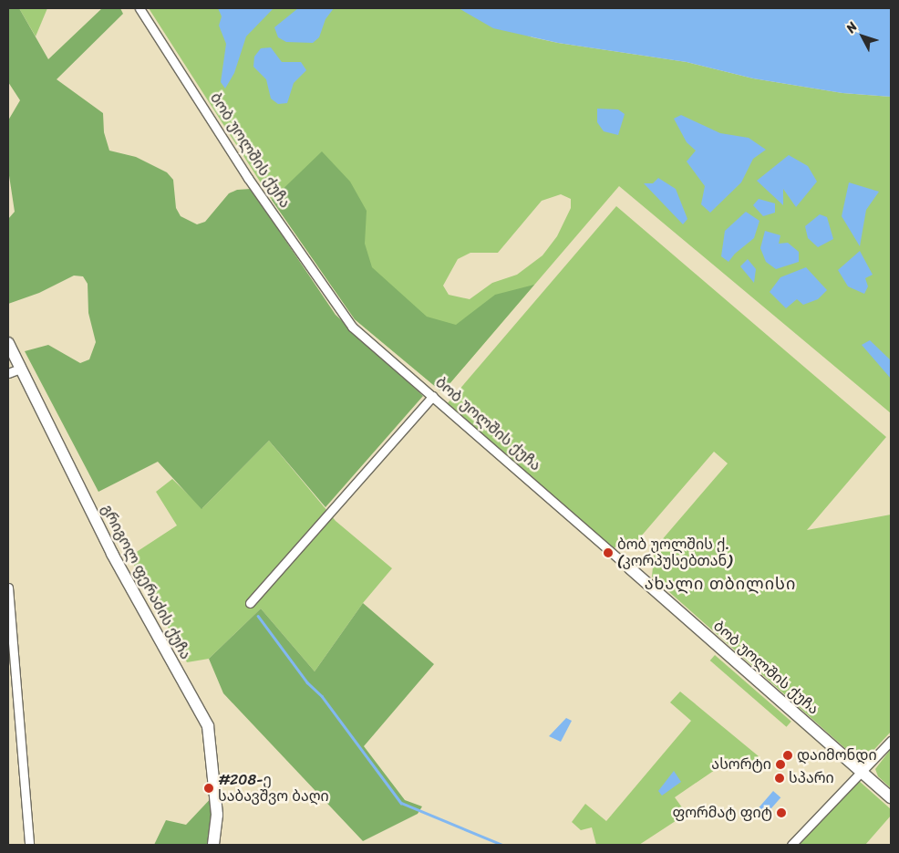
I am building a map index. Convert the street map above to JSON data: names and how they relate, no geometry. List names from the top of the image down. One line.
{"streets":{"street":["ბობ უოლშის ქუჩა","გრიგოლ ფერაძის ქუჩა"]},"districts":["ახალი თბილისი"],"places":["ბობ უოლშის ქ. (კორპუსებთან)","დაიმონდი","ასორტი","სპარი","#208-ე საბავშვო ბაღი","ფორმატ ფიტ"],"north":"top left"}
